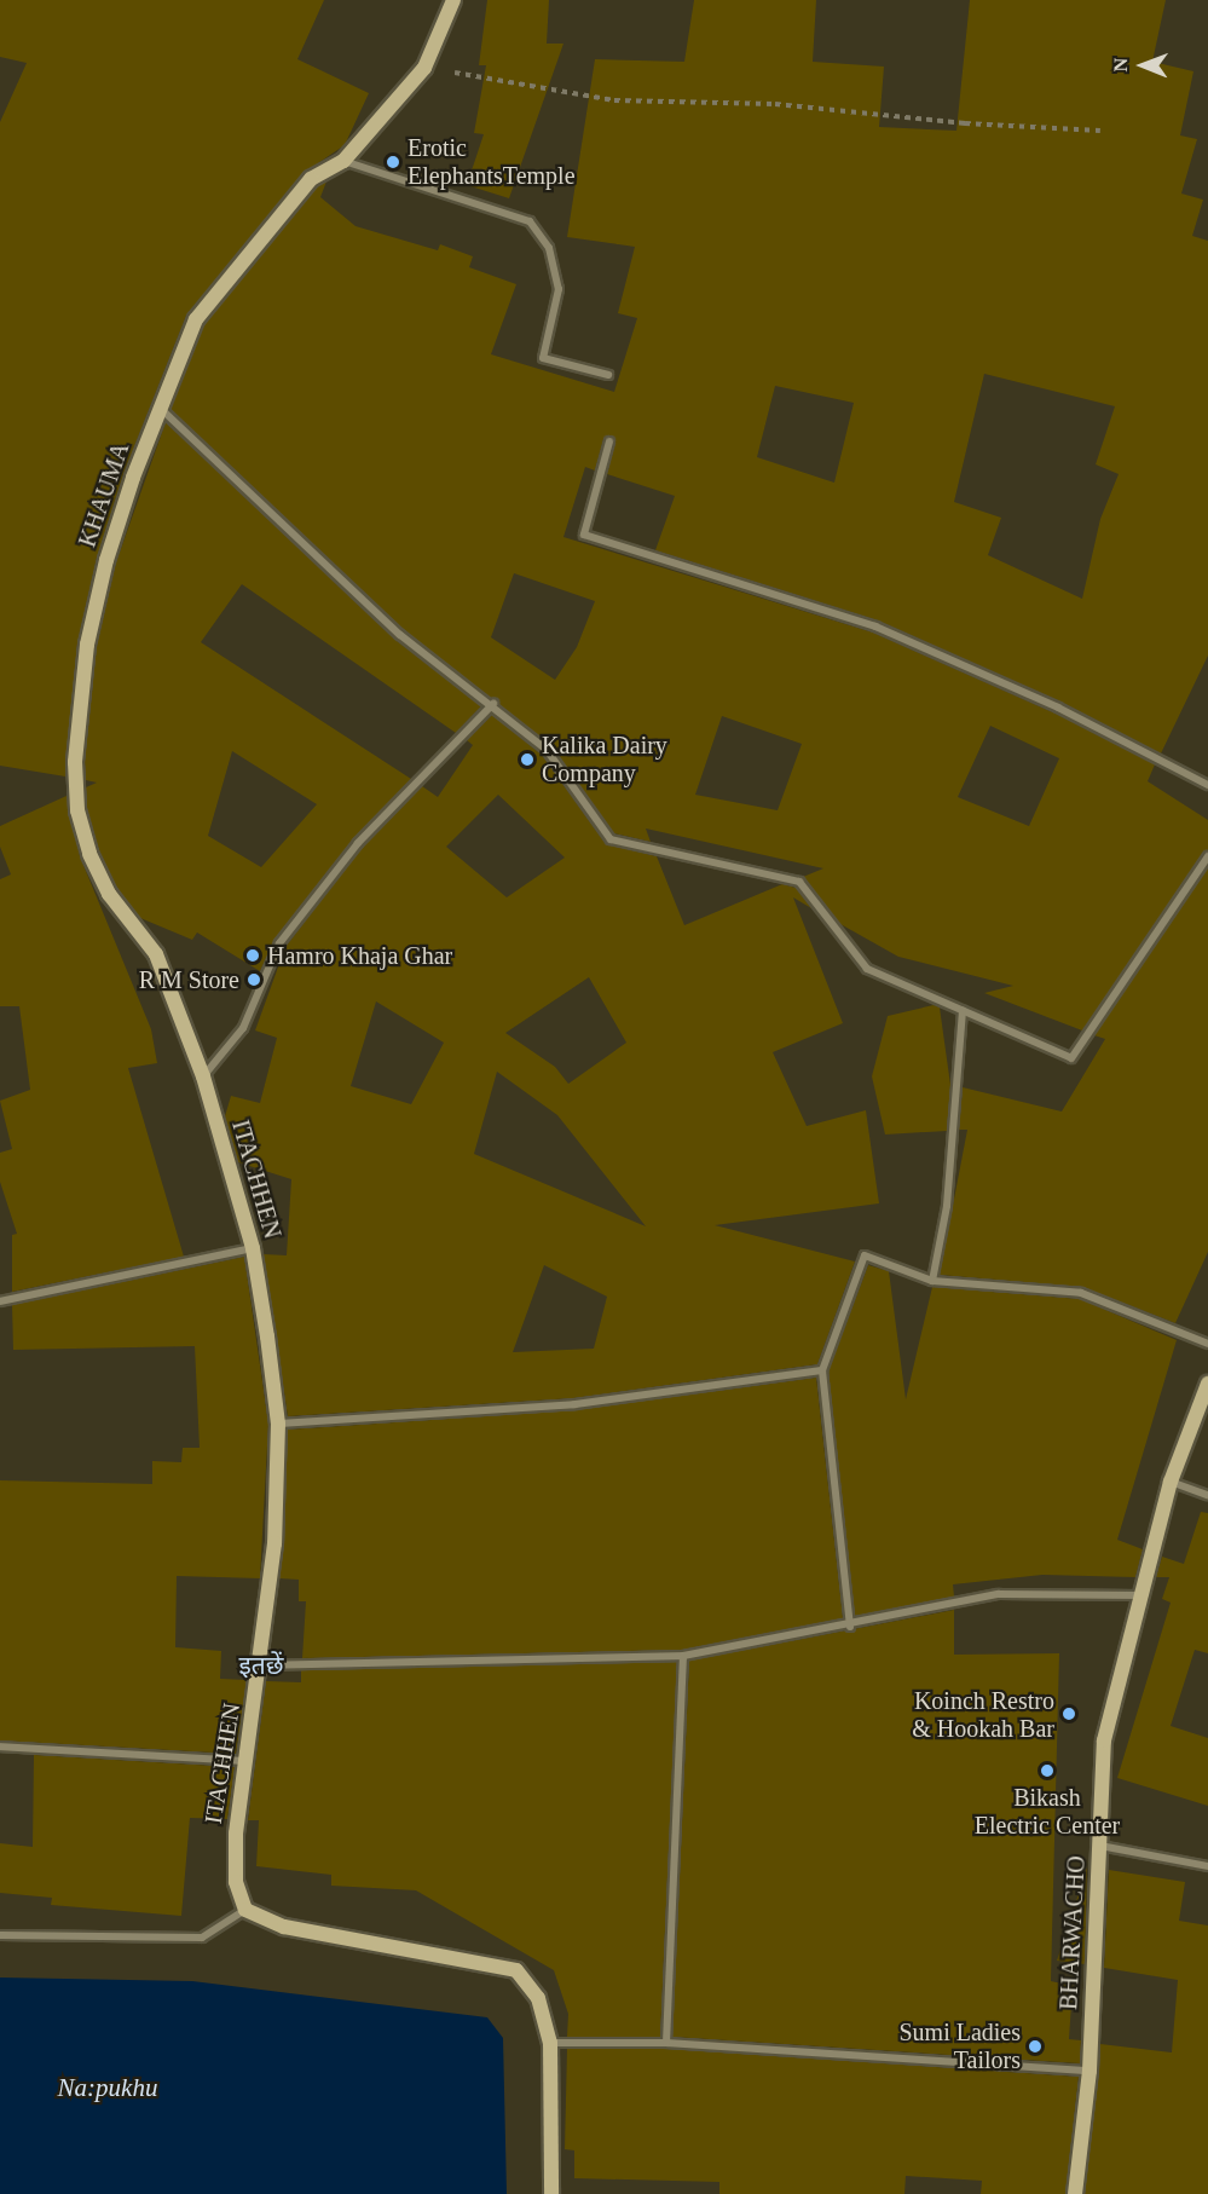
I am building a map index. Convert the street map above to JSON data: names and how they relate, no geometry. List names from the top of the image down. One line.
{"streets":{"street":["KHAUMA","ITACHHEN","BHARWACHO"]},"crossings":[["KHAUMA","ITACHHEN"]],"districts":["इतछें"],"water":["Na:pukhu"],"places":["Erotic ElephantsTemple","Kalika Dairy Company","Hamro Khaja Ghar","R M Store","Koinch Restro & Hookah Bar","Bikash Electric Center","Sumi Ladies Tailors"],"north":"left"}
